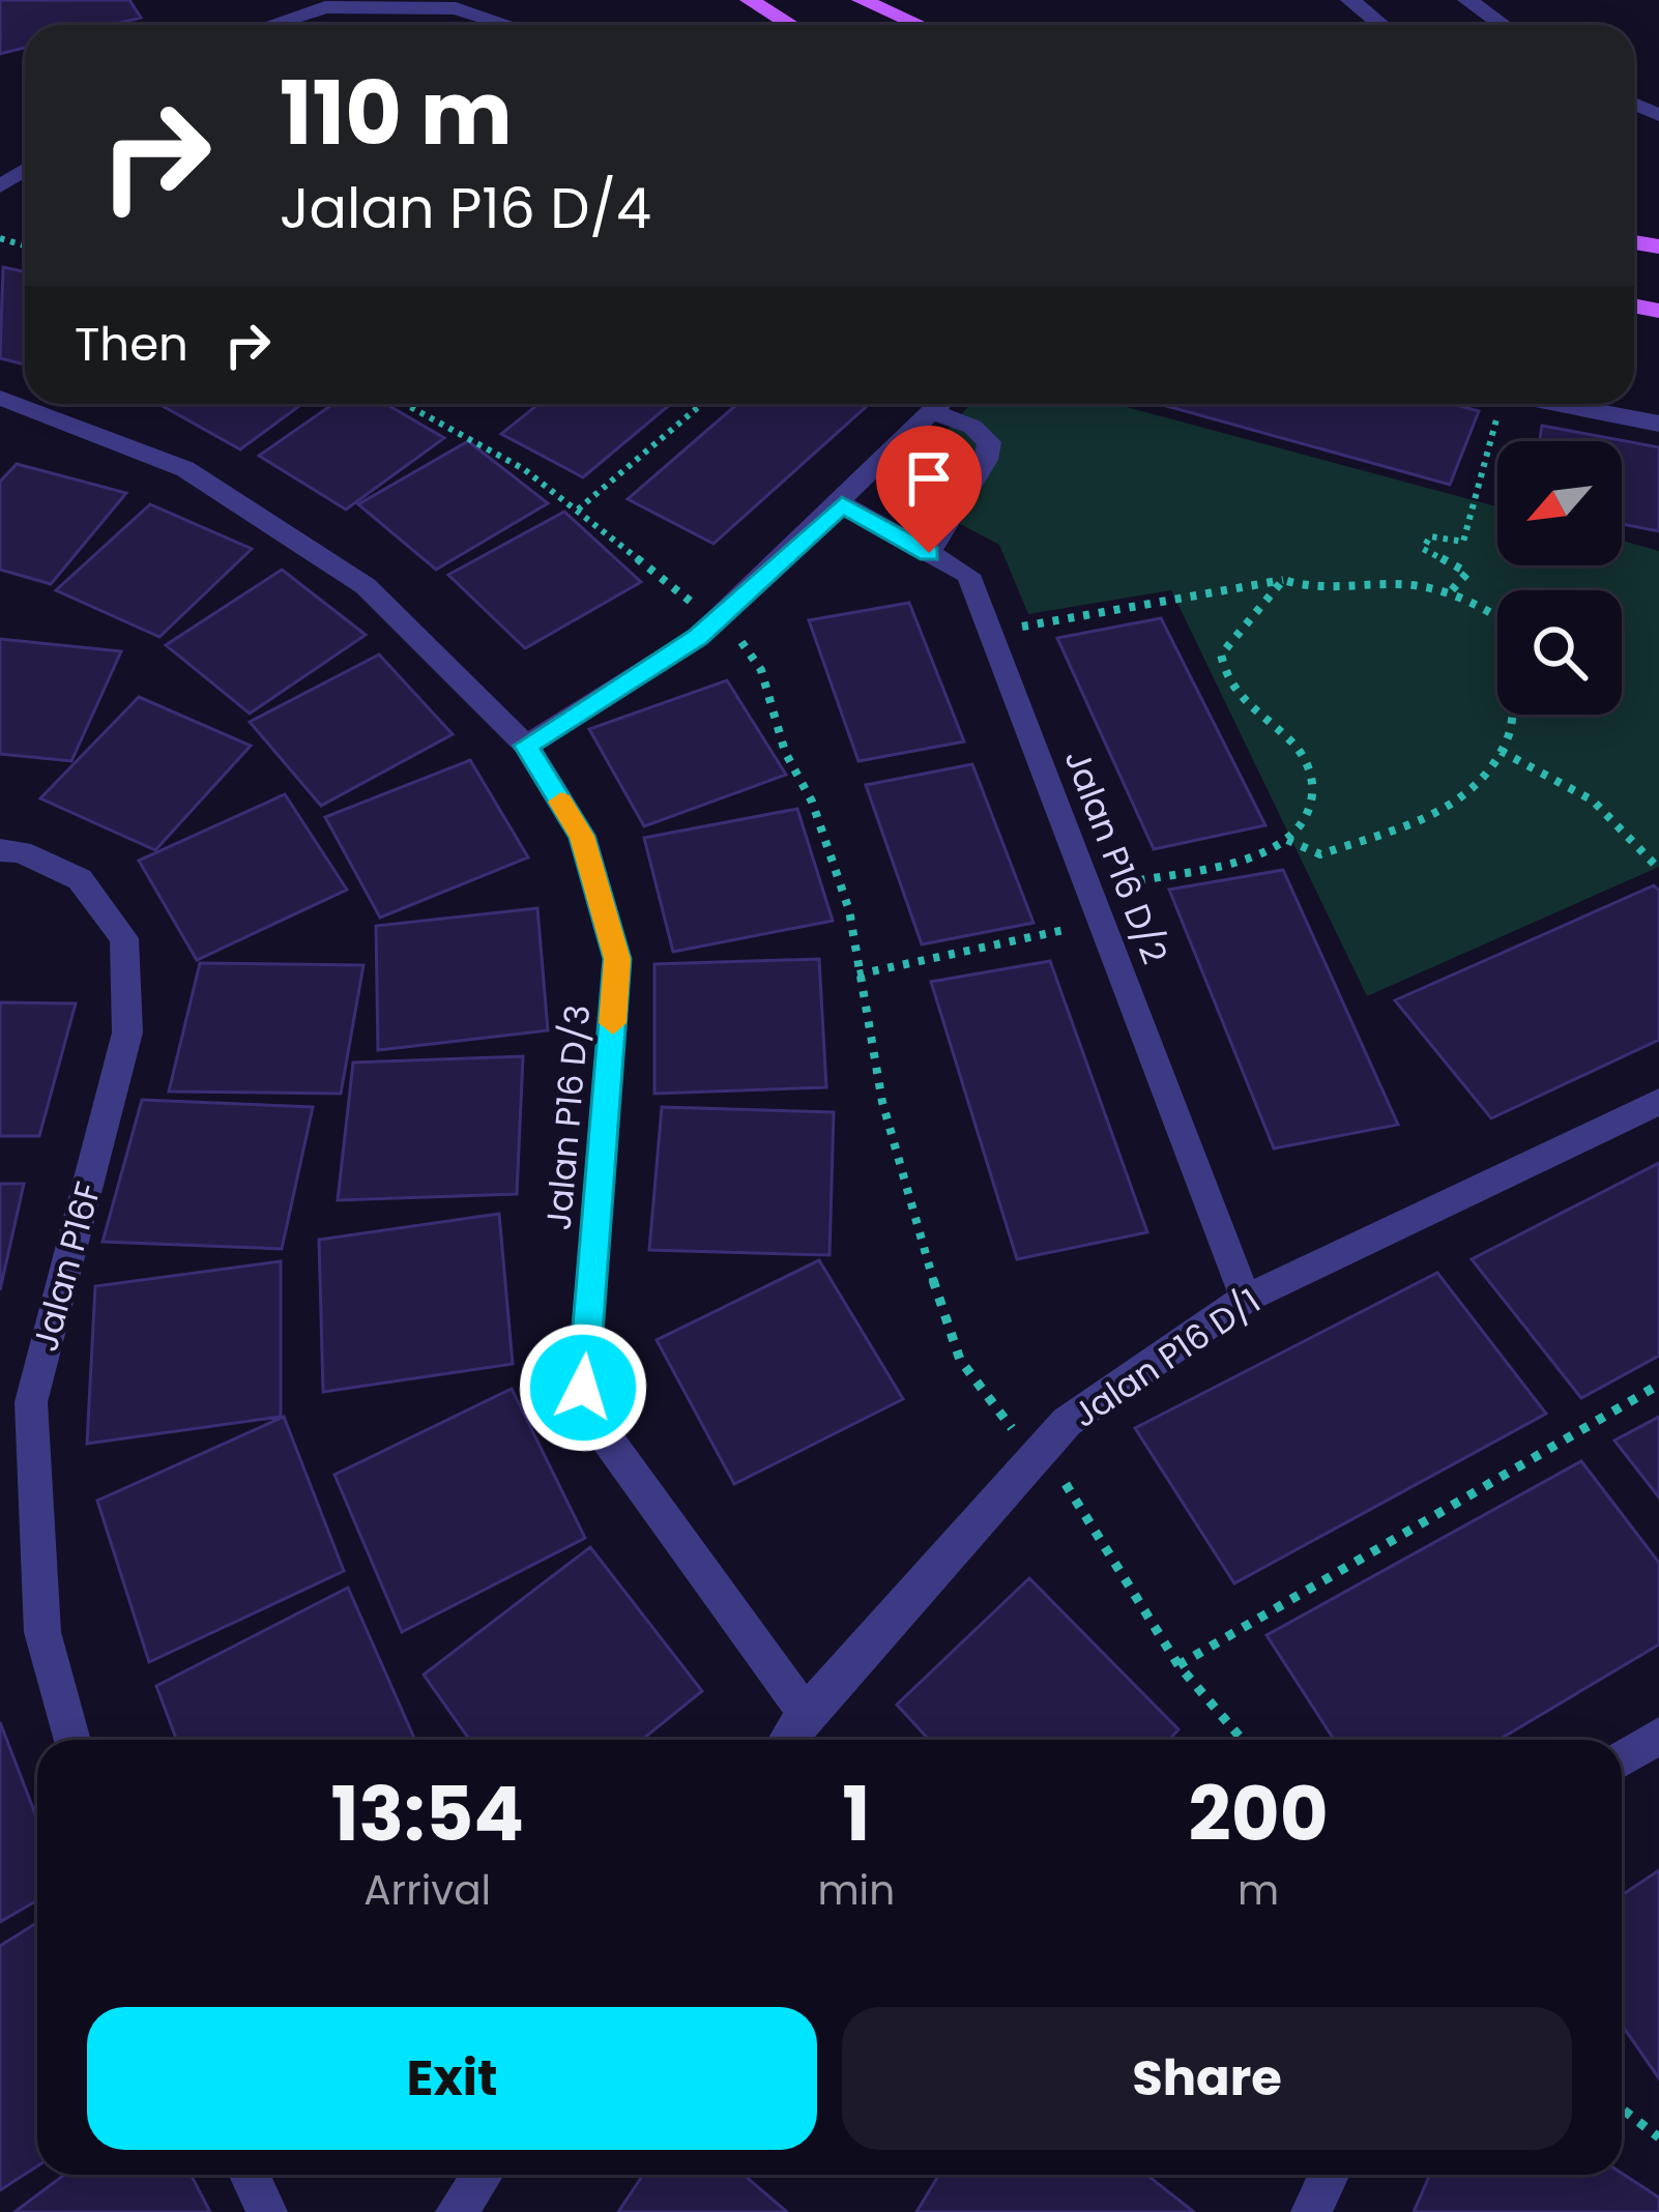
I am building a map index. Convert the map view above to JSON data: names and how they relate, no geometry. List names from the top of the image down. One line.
{"streets":{"street":["Jalan P16 D/2","Jalan P16 D/3","Jalan P16F","Jalan P16 D/1"]},"crossings":[["Jalan P16 D/2","Jalan P16 D/1"],["Jalan P16 D/3","Jalan P16 D/1"]],"north":"bottom left","page":{"turn":["110 m","Jalan P16 D/4"],"then":"Then","eta":["13:54","Arrival","1","min","200","m"],"buttons":["Exit","Share"]}}
